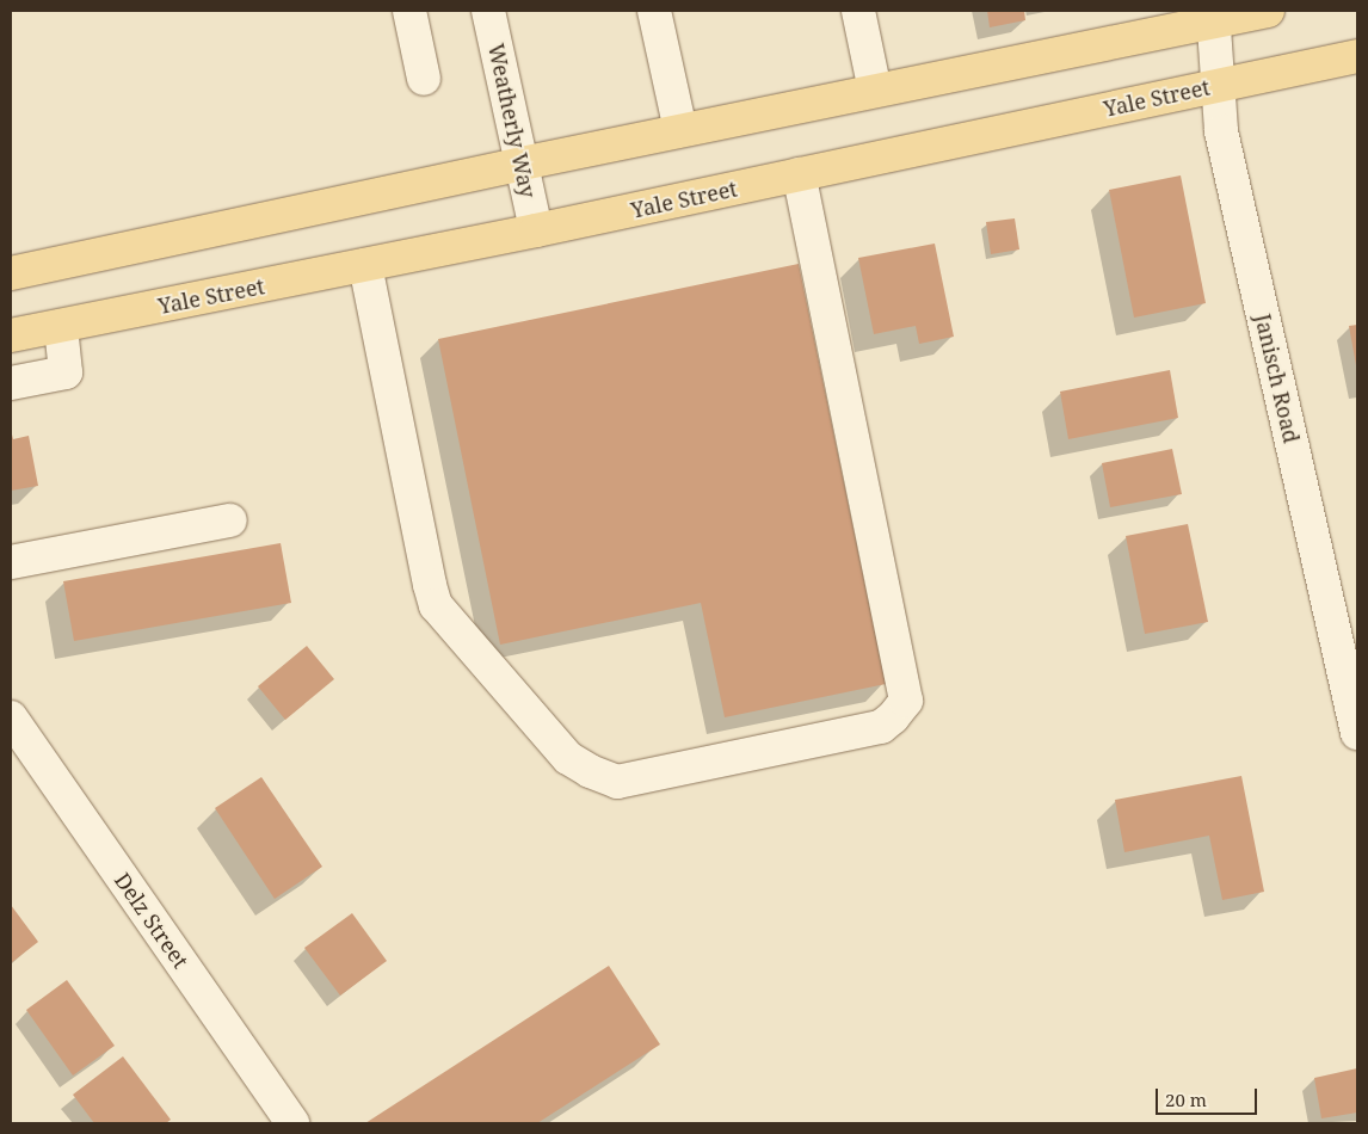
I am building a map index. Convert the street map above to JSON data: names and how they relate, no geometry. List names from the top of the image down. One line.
{"streets":{"main road":["Yale Street"],"street":["Weatherly Way","Janisch Road","Delz Street"]},"crossings":[["Yale Street","Weatherly Way"],["Yale Street","Janisch Road"]],"scale_bar":"20 m"}
